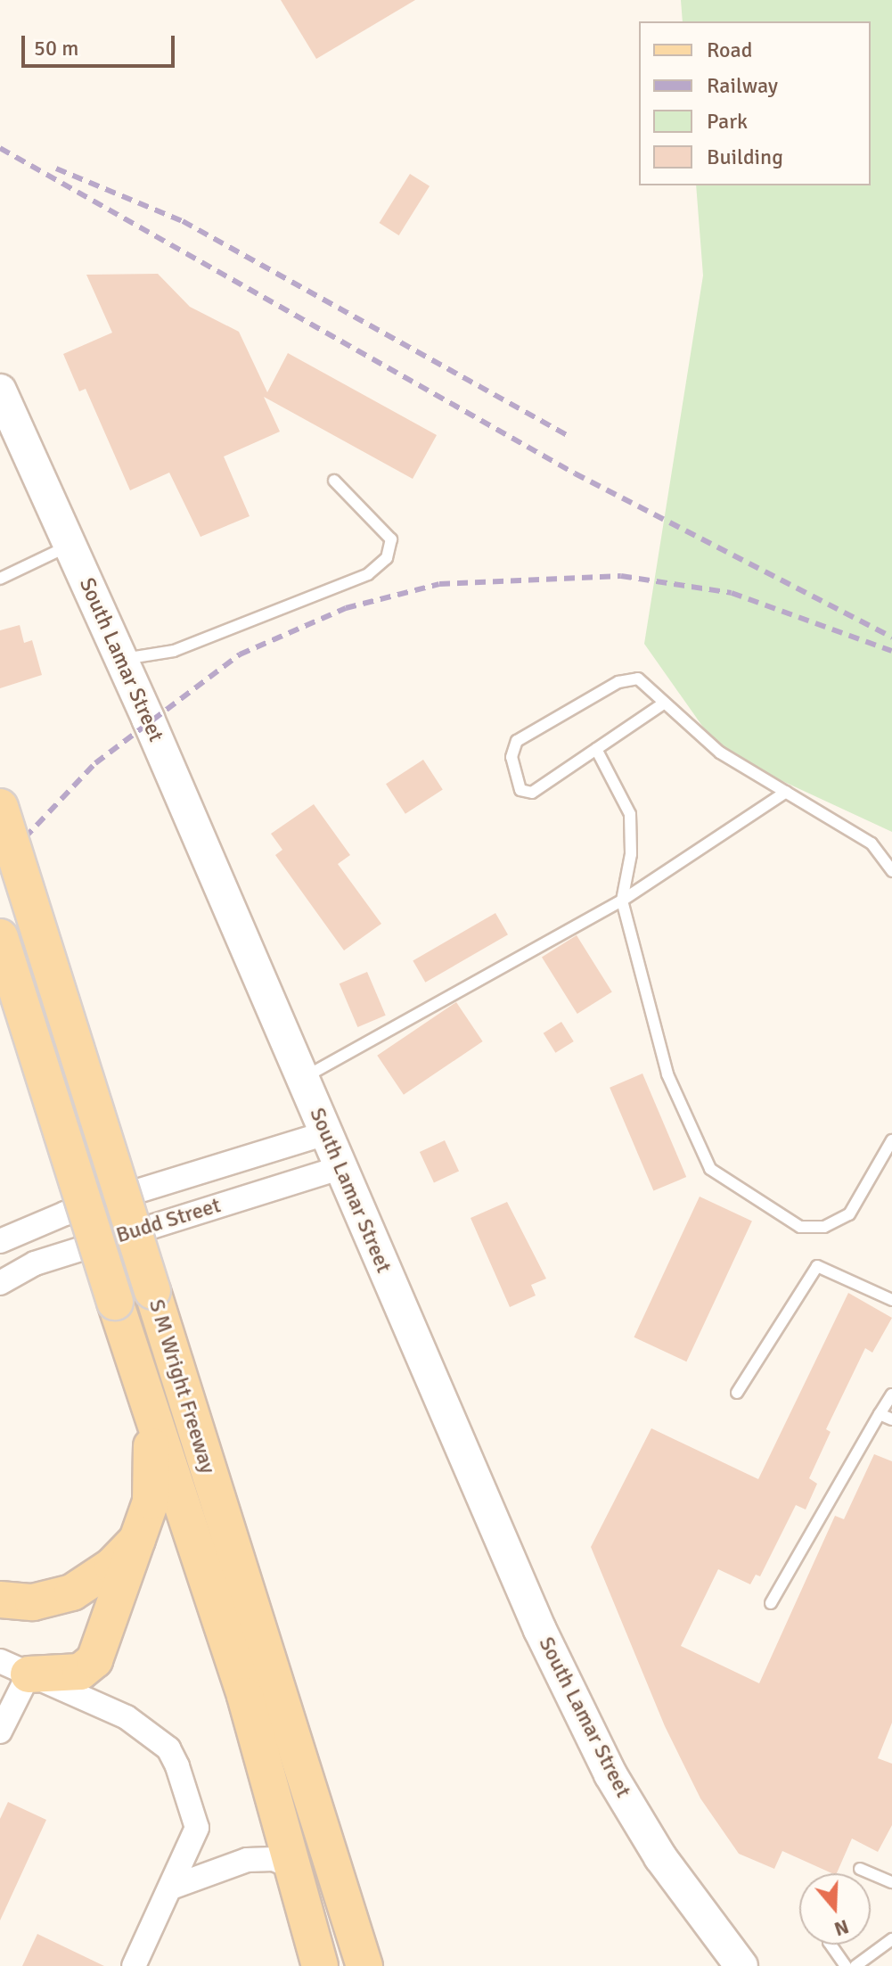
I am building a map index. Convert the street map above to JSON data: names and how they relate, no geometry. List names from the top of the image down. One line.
{"streets":{"main road":["South Lamar Street","S M Wright Freeway"],"street":["Budd Street"]},"crossings":[["South Lamar Street","Budd Street"]],"legend":["Road","Railway","Park","Building"],"scale_bar":"50 m","north":"bottom"}
